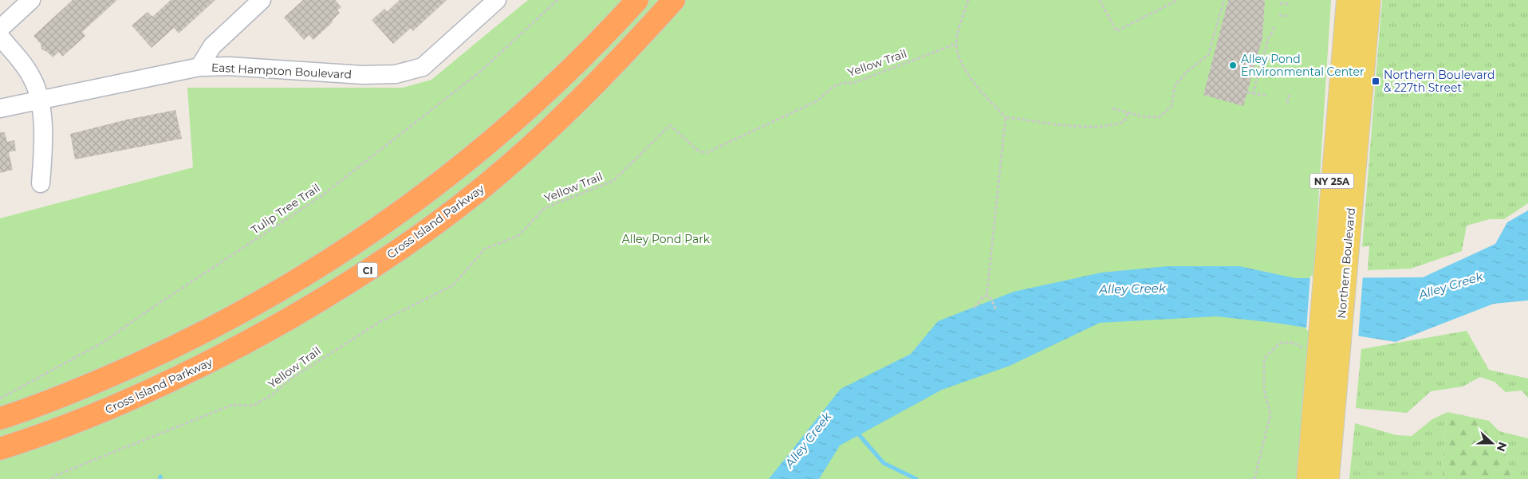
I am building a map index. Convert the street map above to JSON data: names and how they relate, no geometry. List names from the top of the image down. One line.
{"streets":{"highway":["Cross Island Parkway","CI"],"main road":["NY 25A","Northern Boulevard"],"street":["East Hampton Boulevard"],"path":["Yellow Trail","Tulip Tree Trail"]},"water":["Alley Creek"],"parks":["Alley Pond Park"],"places":{"other":["Alley Pond Environmental Center"],"transit":["Northern Boulevard & 227th Street"]},"north":"right"}
